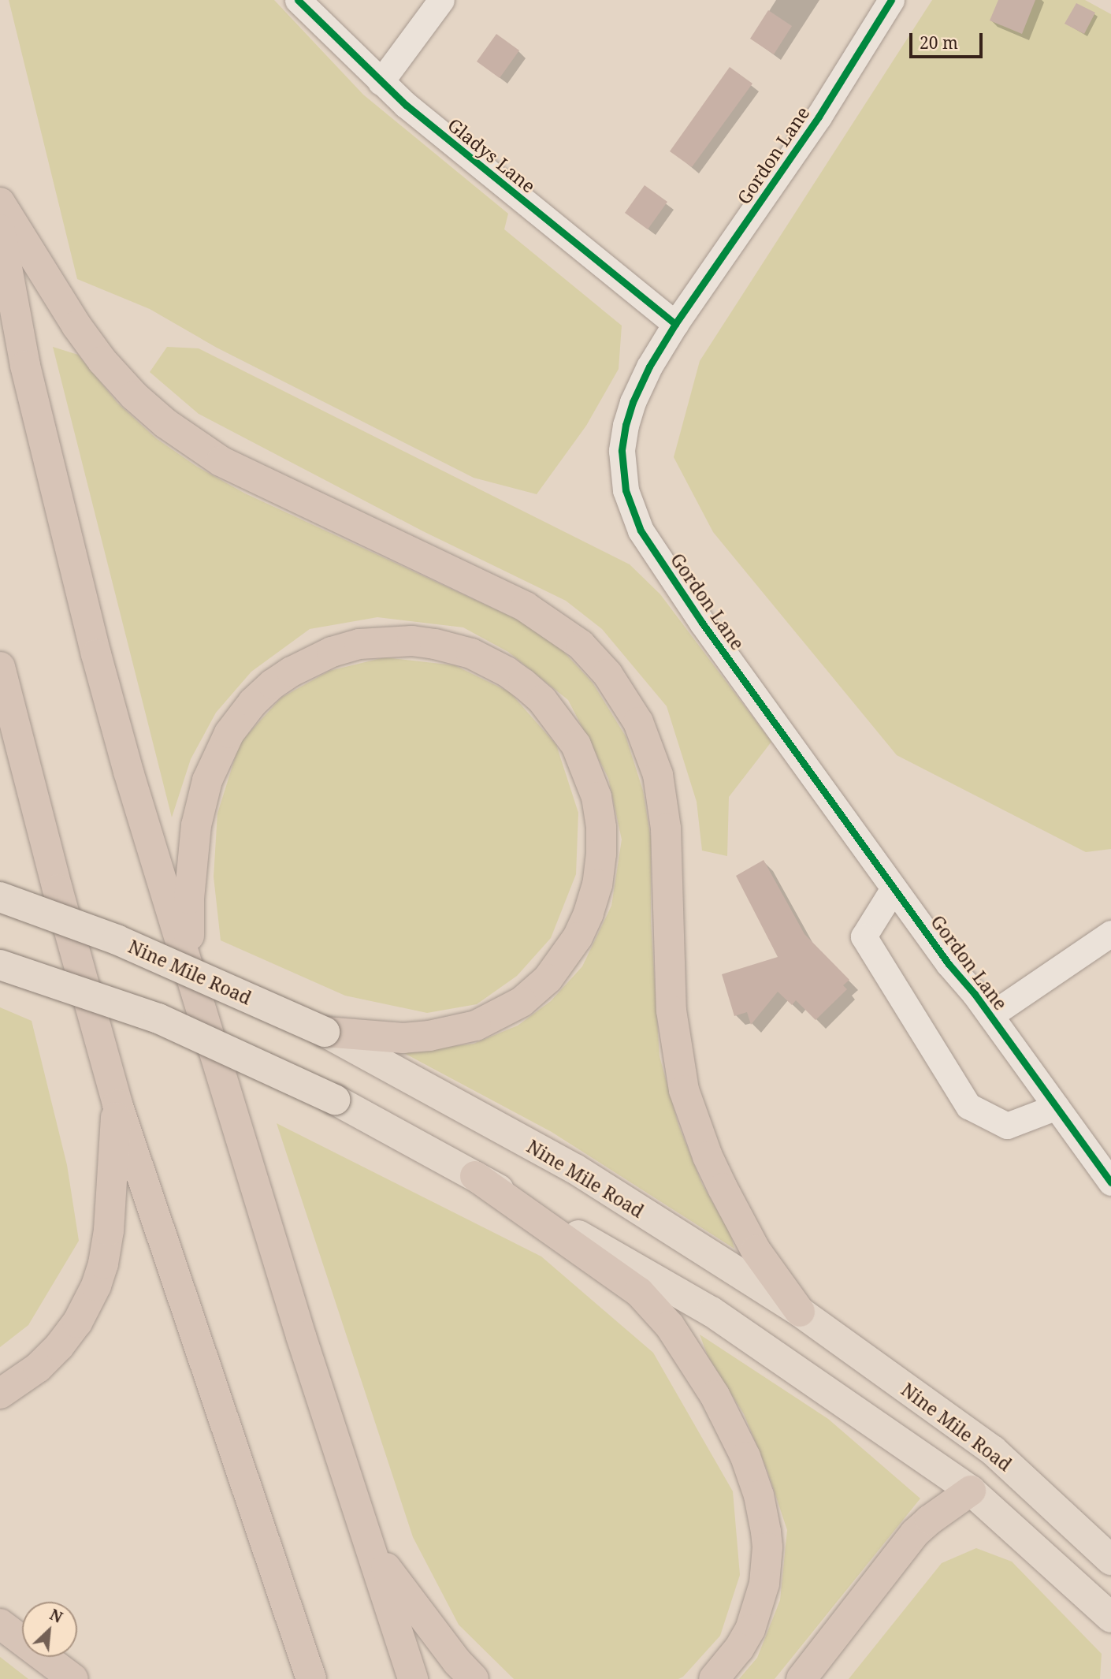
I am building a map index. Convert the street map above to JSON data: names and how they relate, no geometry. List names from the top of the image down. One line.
{"streets":{"main road":["Nine Mile Road"],"street":["Gladys Lane","Gordon Lane"]},"crossings":[["Gladys Lane","Gordon Lane"]],"scale_bar":"20 m","north":"top right"}
